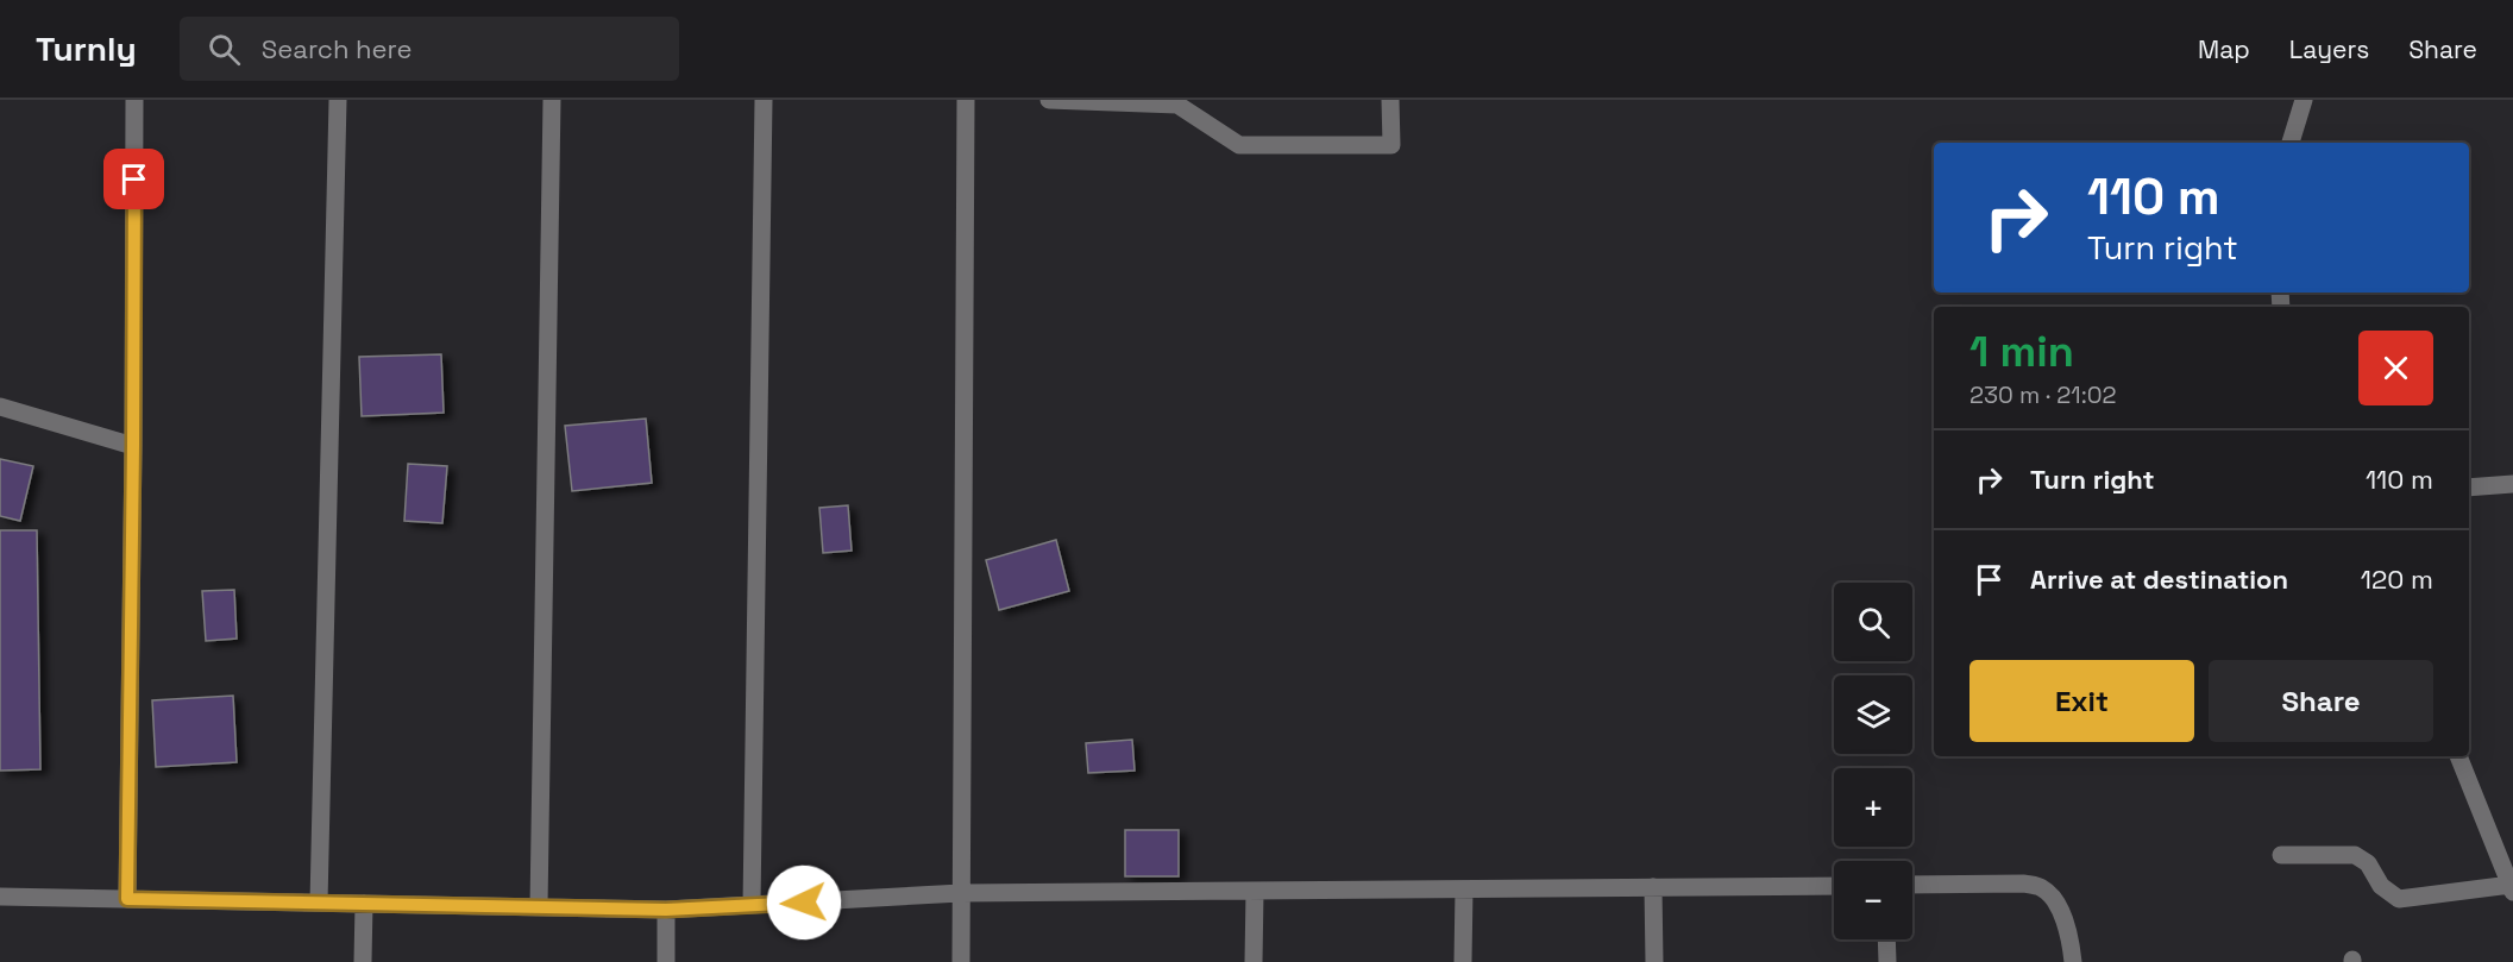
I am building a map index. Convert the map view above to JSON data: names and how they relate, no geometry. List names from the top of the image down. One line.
{"page":{"header":"Turnly","search":"Search here","nav":["Map","Layers","Share"],"turn":["110 m","Turn right"],"heading":["1 min","230 m · 21:02"],"list":[{"name":"Turn right","value":"110 m"},{"name":"Arrive at destination","value":"120 m"}],"map_buttons":["+","−"],"buttons":["Exit","Share"]}}
